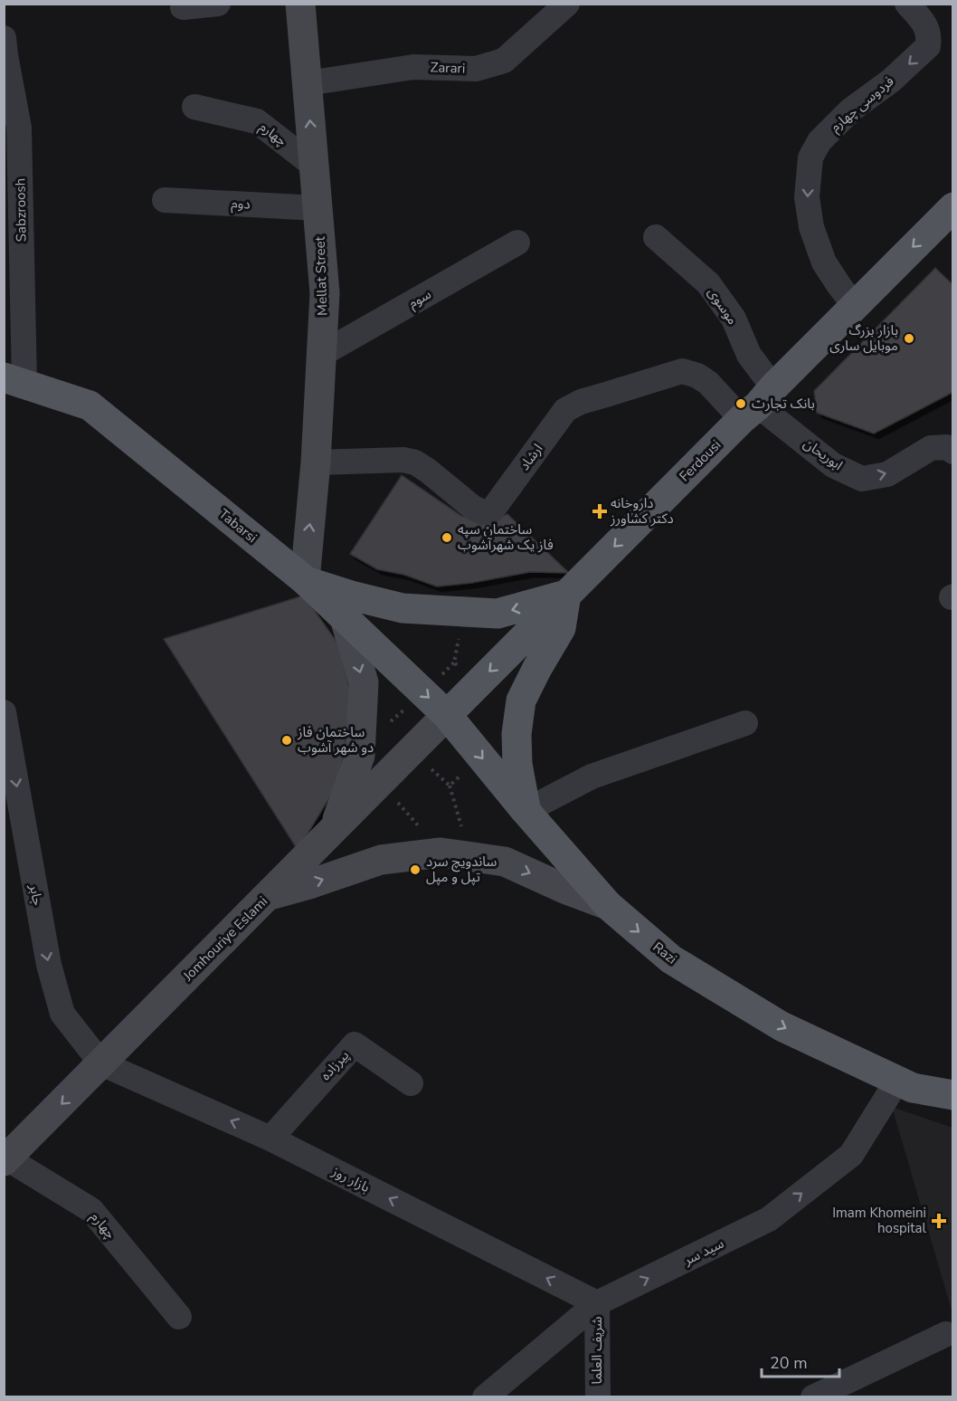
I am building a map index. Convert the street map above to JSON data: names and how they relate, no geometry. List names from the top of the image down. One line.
{"streets":{"main road":["Mellat Street","Ferdousi","Tabarsi","Jomhouriye Eslami","Razi"],"street":["Zarari","فردوسی چهارم","چهارم","دوم","Sabzroosh","سوم","موسوی","ابوریحان","ارشاد","جابر","پیرزاده","بازار روز","سید سر","شریف العلما"]},"crossings":[["Zarari","Mellat Street"],["فردوسی چهارم","Ferdousi"],["چهارم","Mellat Street"],["چهارم","Jomhouriye Eslami"],["دوم","Mellat Street"],["Sabzroosh","Tabarsi"],["Mellat Street","سوم"],["Mellat Street","ارشاد"],["Mellat Street","Tabarsi"],["موسوی","ابوریحان"],["موسوی","ارشاد"],["موسوی","Ferdousi"],["ابوریحان","ارشاد"],["ابوریحان","Ferdousi"],["ارشاد","Ferdousi"],["Ferdousi","Tabarsi"],["Ferdousi","Jomhouriye Eslami"],["Ferdousi","Razi"],["Tabarsi","Jomhouriye Eslami"],["Tabarsi","Razi"],["جابر","Jomhouriye Eslami"],["جابر","بازار روز"],["Jomhouriye Eslami","Razi"],["Jomhouriye Eslami","بازار روز"],["Razi","سید سر"],["پیرزاده","بازار روز"],["بازار روز","سید سر"],["بازار روز","شریف العلما"],["سید سر","شریف العلما"]],"one_way":["فردوسی چهارم","ابوریحان","Ferdousi","جابر","Razi","بازار روز"],"places":{"other":["بازار بزرگ موبایل ساری","بانک تجارت","ساختمان سپه فاز یک شهرآشوب","ساختمان فاز دو شهر آشوب","ساندویچ سرد تپل و مپل"],"health":["داروخانه دکتر کشاورز","Imam Khomeini hospital"]},"scale_bar":"20 m"}
